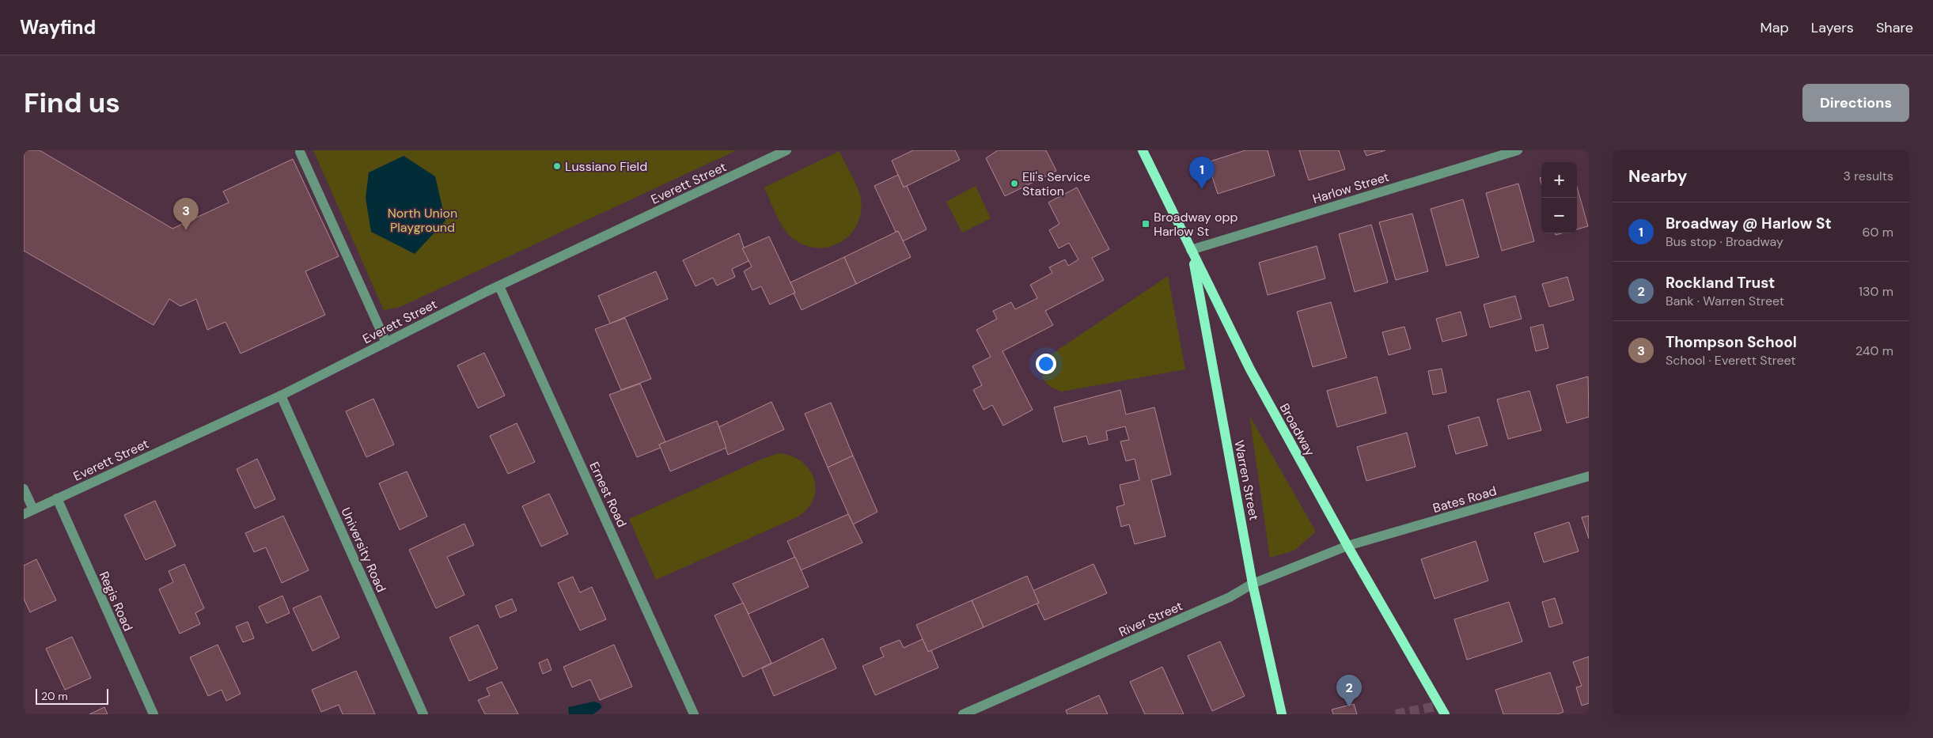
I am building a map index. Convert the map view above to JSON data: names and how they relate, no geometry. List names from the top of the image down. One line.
{"streets":{"main road":["Broadway","Warren Street"],"street":["Everett Street","Harlow Street","Ernest Road","Bates Road","University Road","Regis Road","River Street"]},"crossings":[["Everett Street","Ernest Road"],["Everett Street","University Road"],["Everett Street","Regis Road"],["Harlow Street","Broadway"],["Harlow Street","Warren Street"],["Broadway","Warren Street"],["Broadway","Bates Road"],["Broadway","River Street"],["Warren Street","River Street"],["Bates Road","River Street"]],"parks":["North Union Playground"],"places":{"other":["Lussiano Field","Eli's Service Station"],"transit":["Broadway opp Harlow St"]},"scale_bar":"20 m","page":{"header":"Wayfind","nav":["Map","Layers","Share"],"buttons":"Directions","title":"Find us","heading":["Nearby","3 results"],"pins":["1","3","2"],"map_buttons":["+","−"],"list":[{"mark":"1","name":"Broadway @ Harlow St","note":"Bus stop · Broadway","value":"60 m"},{"mark":"2","name":"Rockland Trust","note":"Bank · Warren Street","value":"130 m"},{"mark":"3","name":"Thompson School","note":"School · Everett Street","value":"240 m"}],"scale":"20 m"}}
